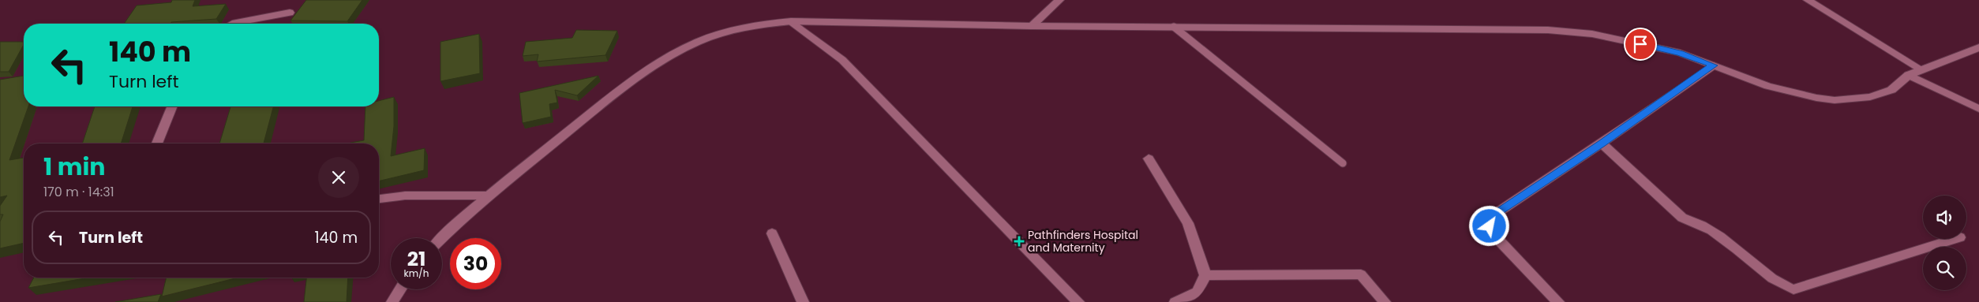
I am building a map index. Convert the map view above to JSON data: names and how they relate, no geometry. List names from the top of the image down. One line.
{"places":{"health":["Pathfinders Hospital and Maternity"]},"page":{"turn":["140 m","Turn left"],"heading":["1 min","170 m · 14:31"],"list":[{"name":"Turn left","value":"140 m"}],"speed":"21 km/h","limit":"30"}}
